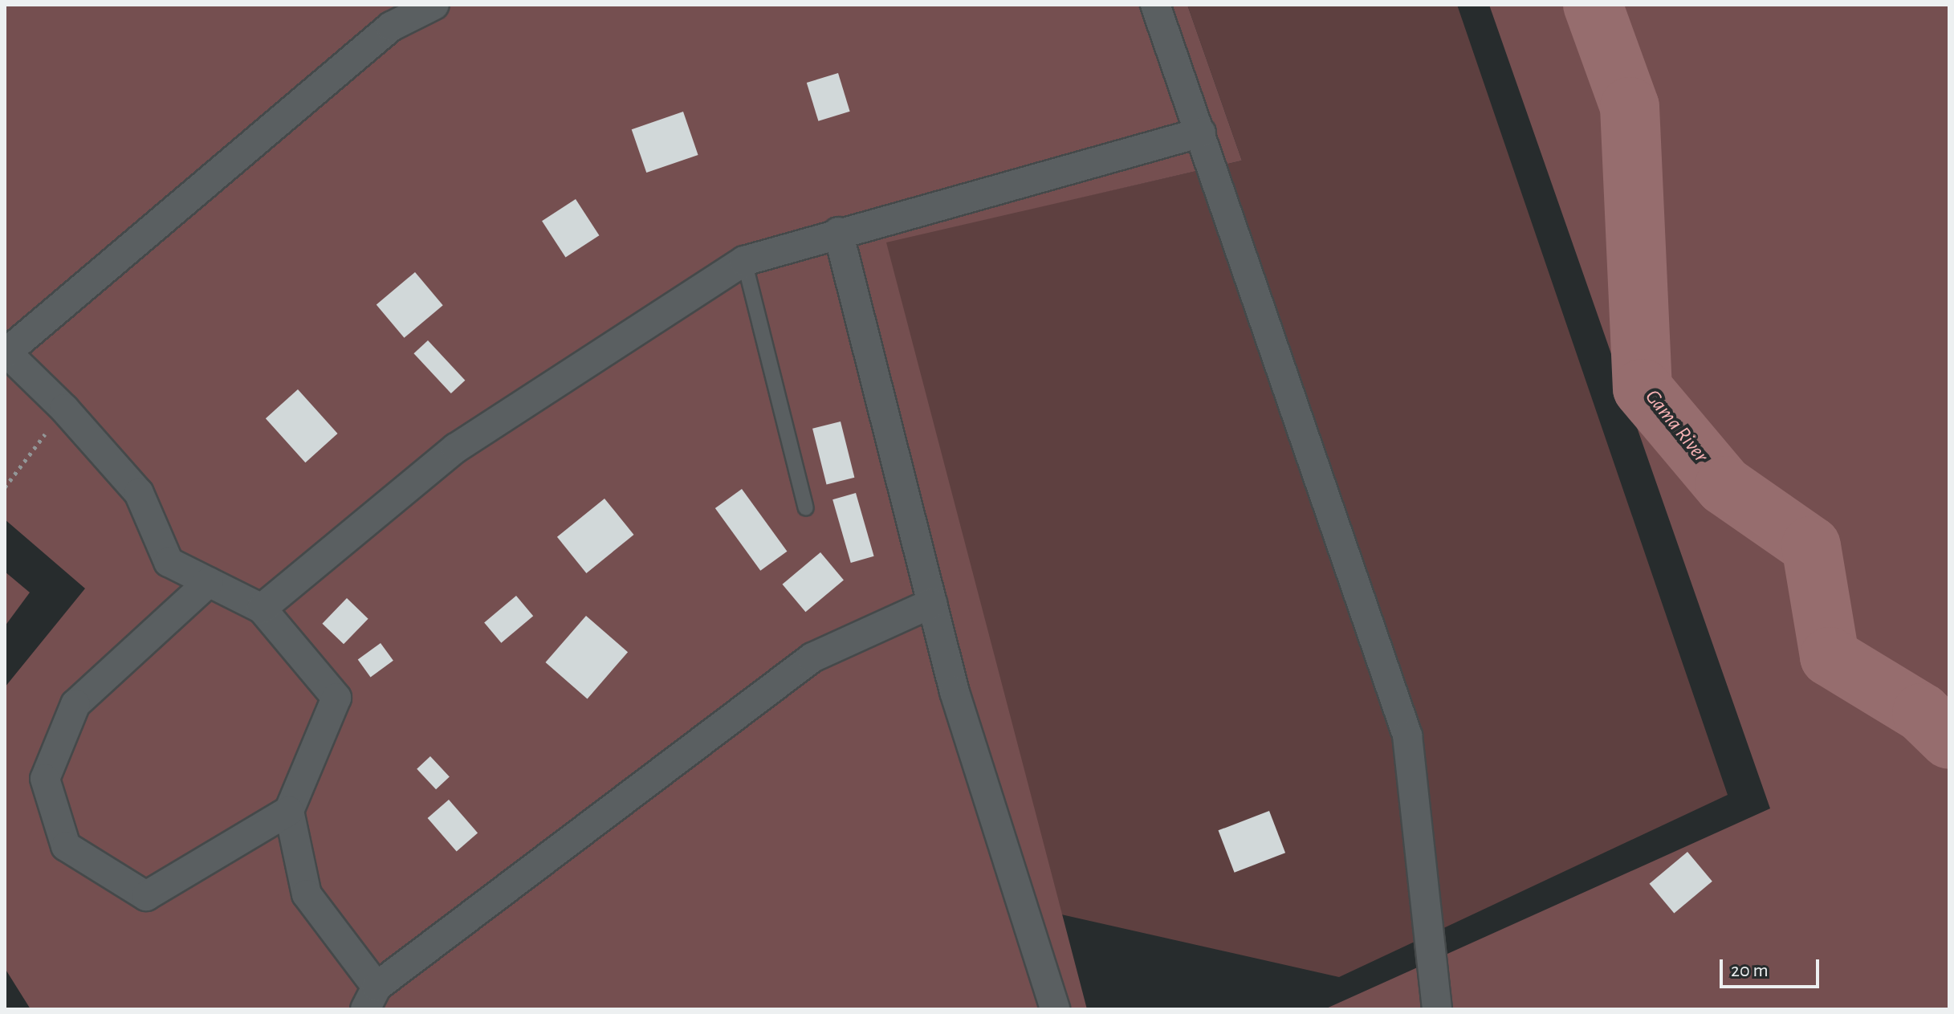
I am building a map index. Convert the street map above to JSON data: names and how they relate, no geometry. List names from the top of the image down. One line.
{"water":["Gama River"],"scale_bar":"20 m"}
